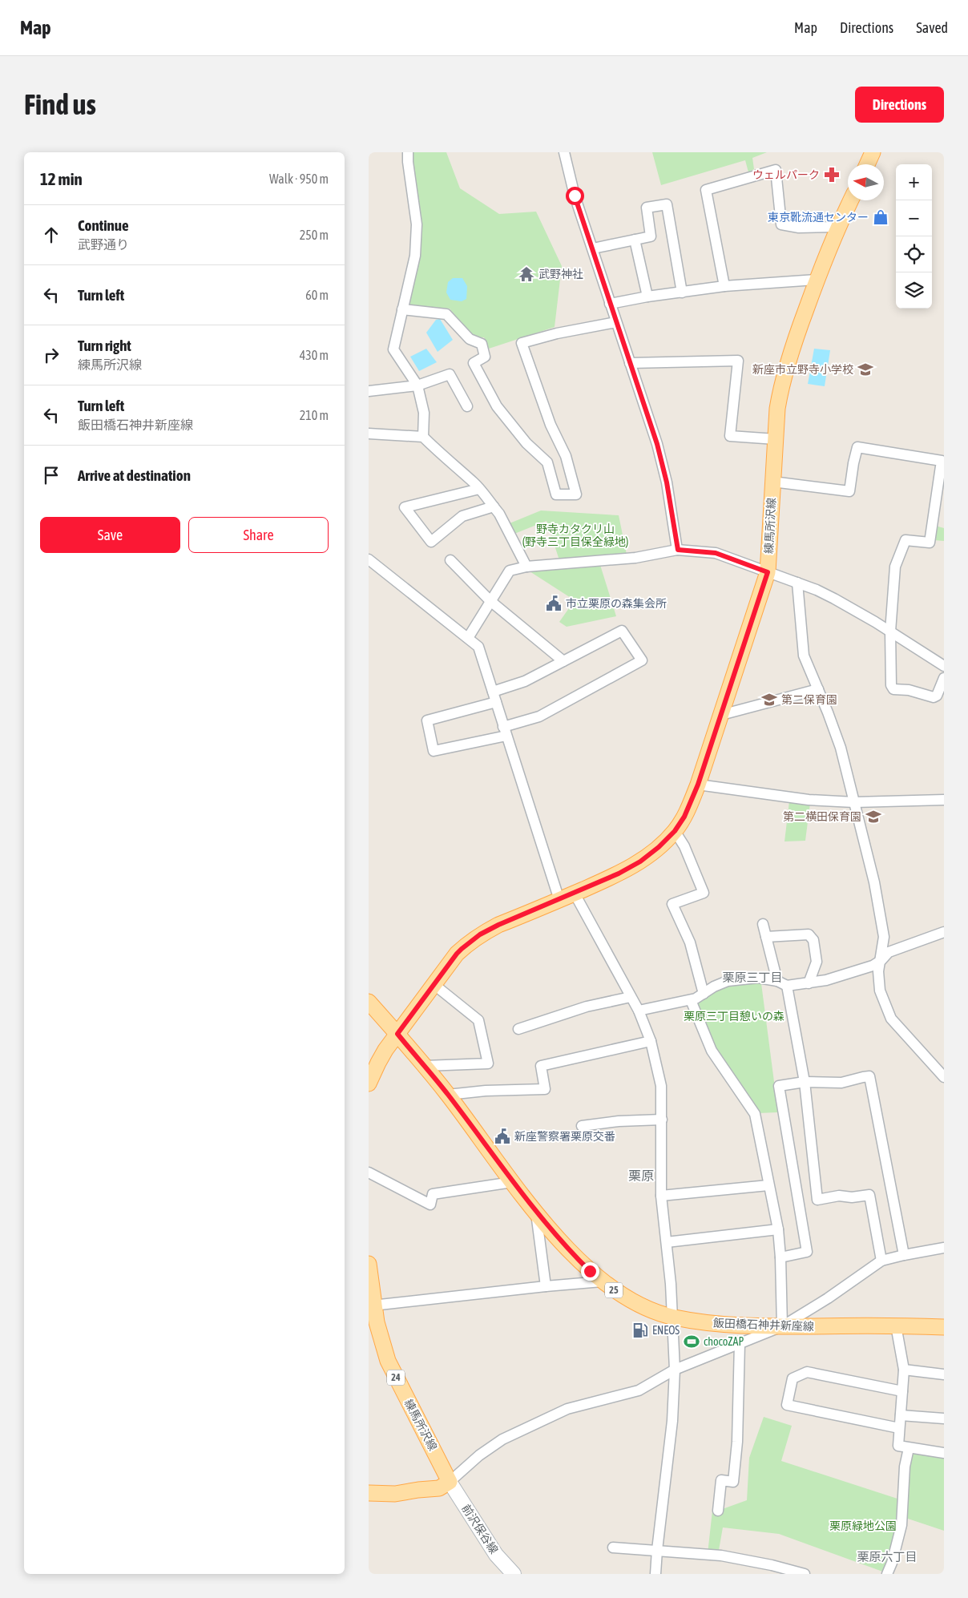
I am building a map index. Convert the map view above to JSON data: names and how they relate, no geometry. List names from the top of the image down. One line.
{"streets":{"main road":["練馬所沢線","25","飯田橋石神井新座線","24","前沢保谷線"]},"crossings":[["練馬所沢線","飯田橋石神井新座線"],["練馬所沢線","前沢保谷線"]],"districts":["栗原三丁目","栗原","栗原六丁目"],"parks":["野寺カタクリ山 (野寺三丁目保全緑地)","栗原三丁目憩いの森","栗原緑地公園"],"places":{"pharmacy":["ウェルパーク"],"shop":["東京靴流通センター"],"temple":["武野神社"],"school or university":["新座市立野寺小学校","第二保育園","第二横田保育園"],"public building":["市立栗原の森集会所","新座警察署栗原交番"],"fuel station":["ENEOS"],"sports":["chocoZAP"]},"north":"left","page":{"header":"Map","nav":["Map","Directions","Saved"],"buttons":["Directions",["Save","Share"]],"title":"Find us","heading":["12 min","Walk · 950 m"],"map_buttons":["+","−"],"list":[["Continue","武野通り","250 m"],["Turn left","60 m"],["Turn right","練馬所沢線","430 m"],["Turn left","飯田橋石神井新座線","210 m"],"Arrive at destination"]}}
